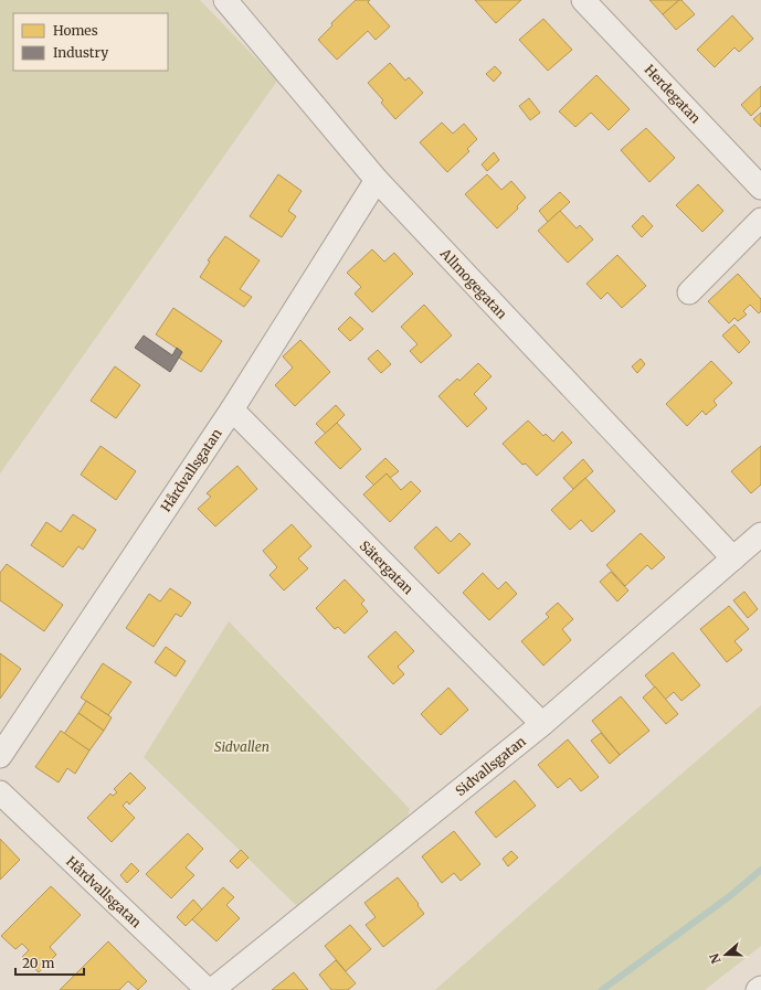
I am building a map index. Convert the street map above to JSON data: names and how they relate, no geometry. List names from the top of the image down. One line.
{"streets":{"street":["Herdegatan","Allmogegatan","Hårdvallsgatan","Sätergatan","Sidvallsgatan"]},"crossings":[["Allmogegatan","Hårdvallsgatan"],["Allmogegatan","Sidvallsgatan"],["Hårdvallsgatan","Sätergatan"],["Sätergatan","Sidvallsgatan"]],"parks":["Sidvallen"],"legend":["Homes","Industry"],"scale_bar":"20 m","north":"left"}
